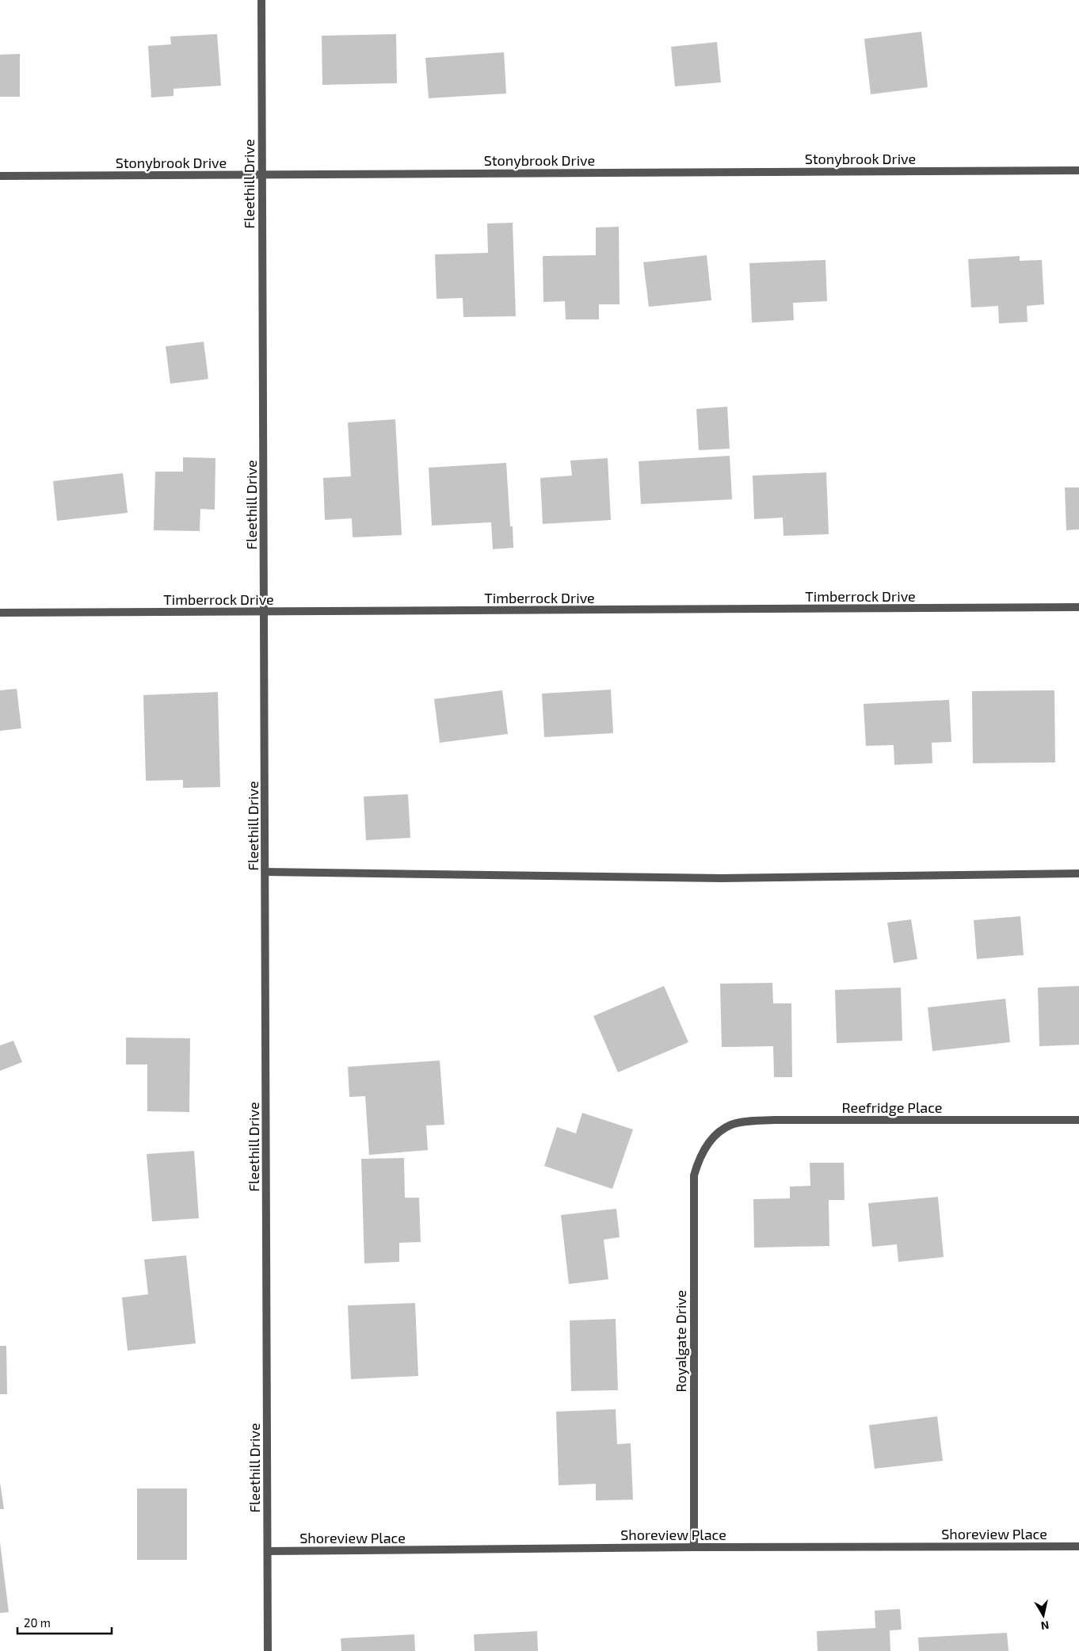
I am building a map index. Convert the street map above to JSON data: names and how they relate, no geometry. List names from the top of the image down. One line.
{"streets":{"street":["Stonybrook Drive","Fleethill Drive","Timberrock Drive","Reefridge Place","Royalgate Drive","Shoreview Place"]},"crossings":[["Stonybrook Drive","Fleethill Drive"],["Fleethill Drive","Timberrock Drive"],["Fleethill Drive","Shoreview Place"],["Reefridge Place","Royalgate Drive"],["Royalgate Drive","Shoreview Place"]],"scale_bar":"20 m","north":"bottom"}
